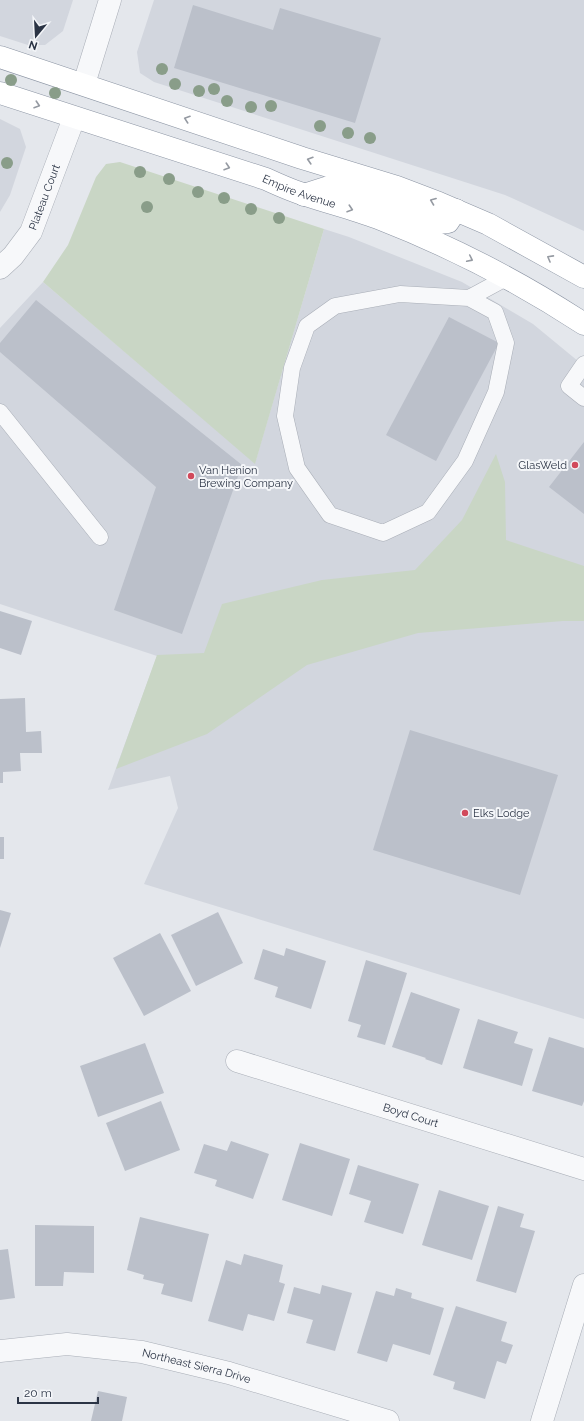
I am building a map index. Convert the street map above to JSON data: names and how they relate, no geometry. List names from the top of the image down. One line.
{"streets":{"highway":["Empire Avenue"],"street":["Plateau Court","Boyd Court","Northeast Sierra Drive"]},"crossings":[["Empire Avenue","Plateau Court"]],"places":["GlasWeld","Van Henion Brewing Company","Elks Lodge"],"scale_bar":"20 m","north":"bottom"}
